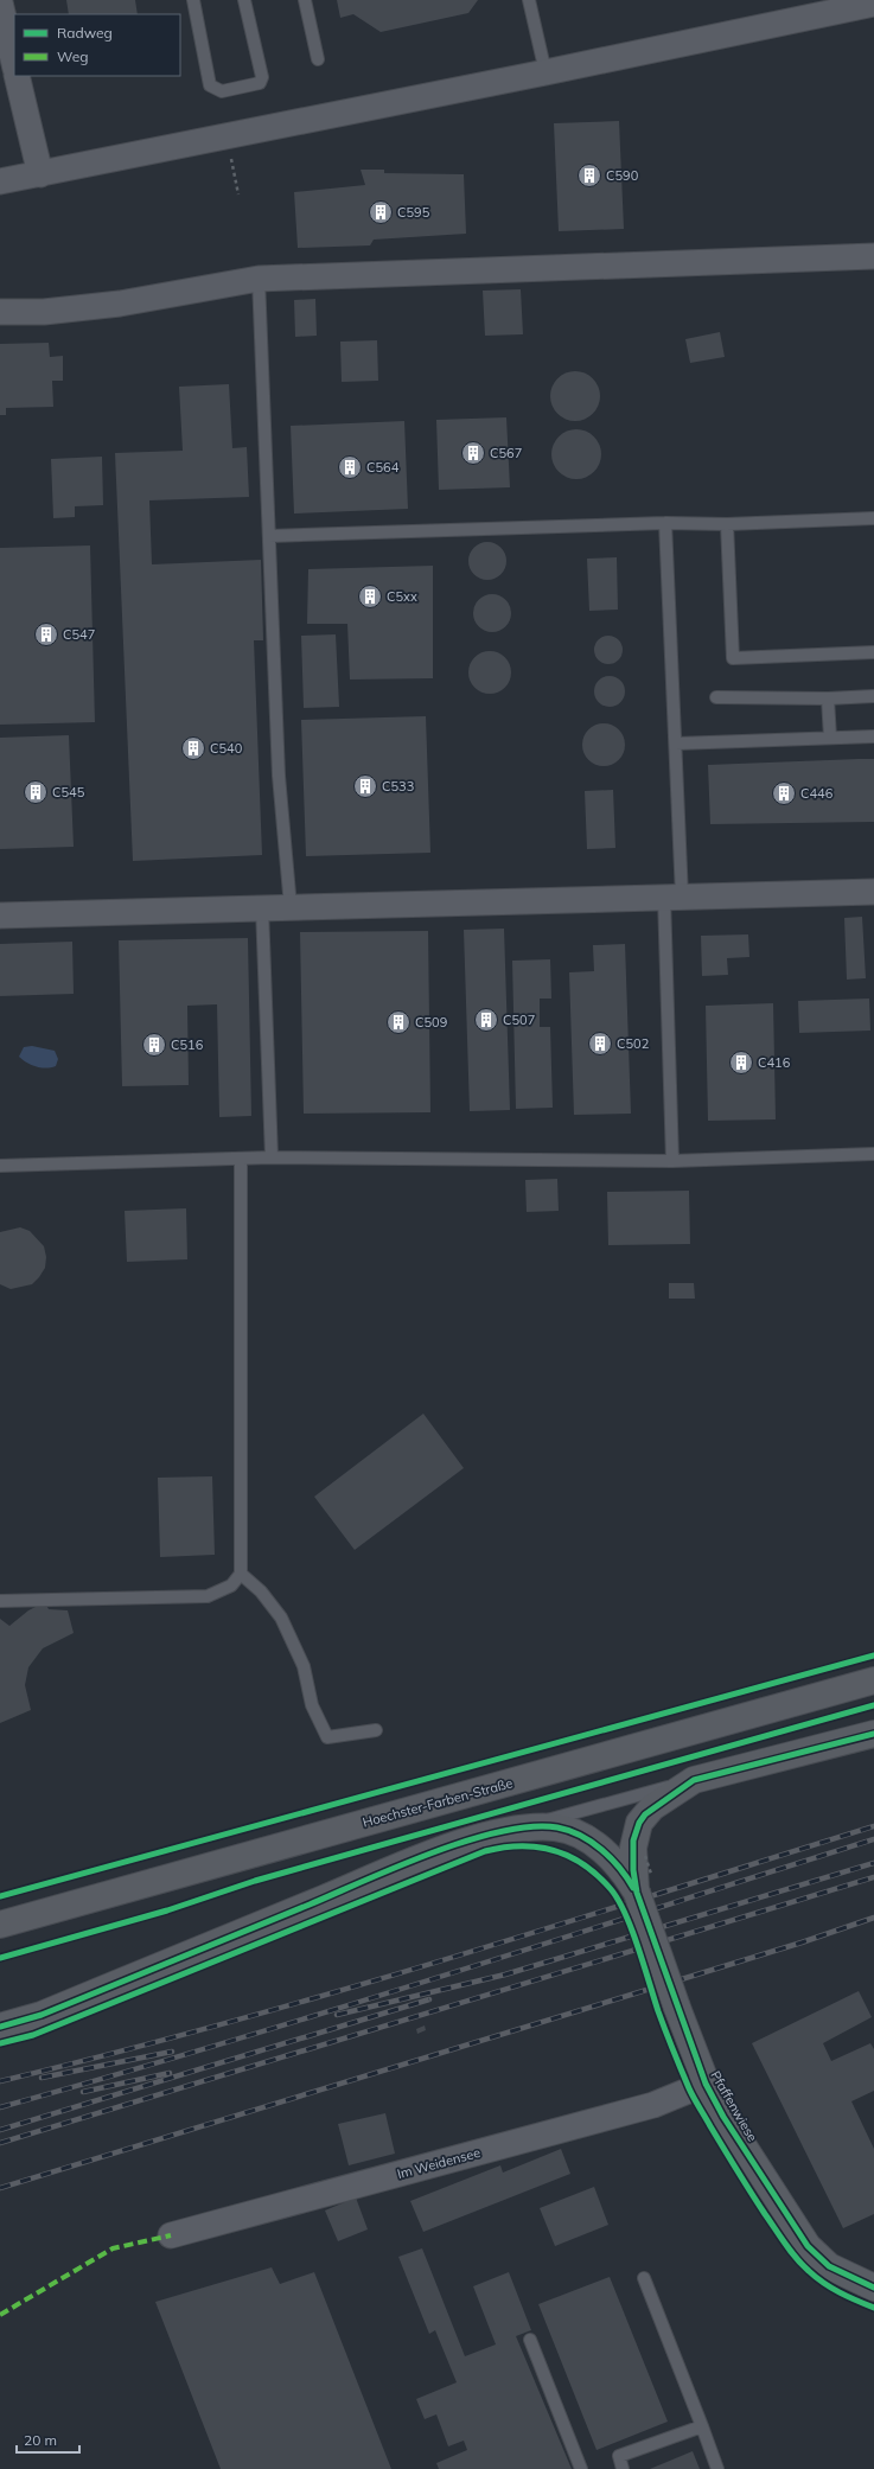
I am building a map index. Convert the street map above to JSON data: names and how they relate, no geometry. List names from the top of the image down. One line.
{"streets":{"main road":["Hoechster-Farben-Straße","Pfaffenwiese"],"street":["Im Weidensee"]},"crossings":[["Pfaffenwiese","Im Weidensee"]],"places":{"building":["C590","C595","C567","C564","C5xx","C547","C540","C533","C545","C446","C507","C509","C502","C516","C416"]},"legend":["Radweg","Weg"],"scale_bar":"20 m"}
